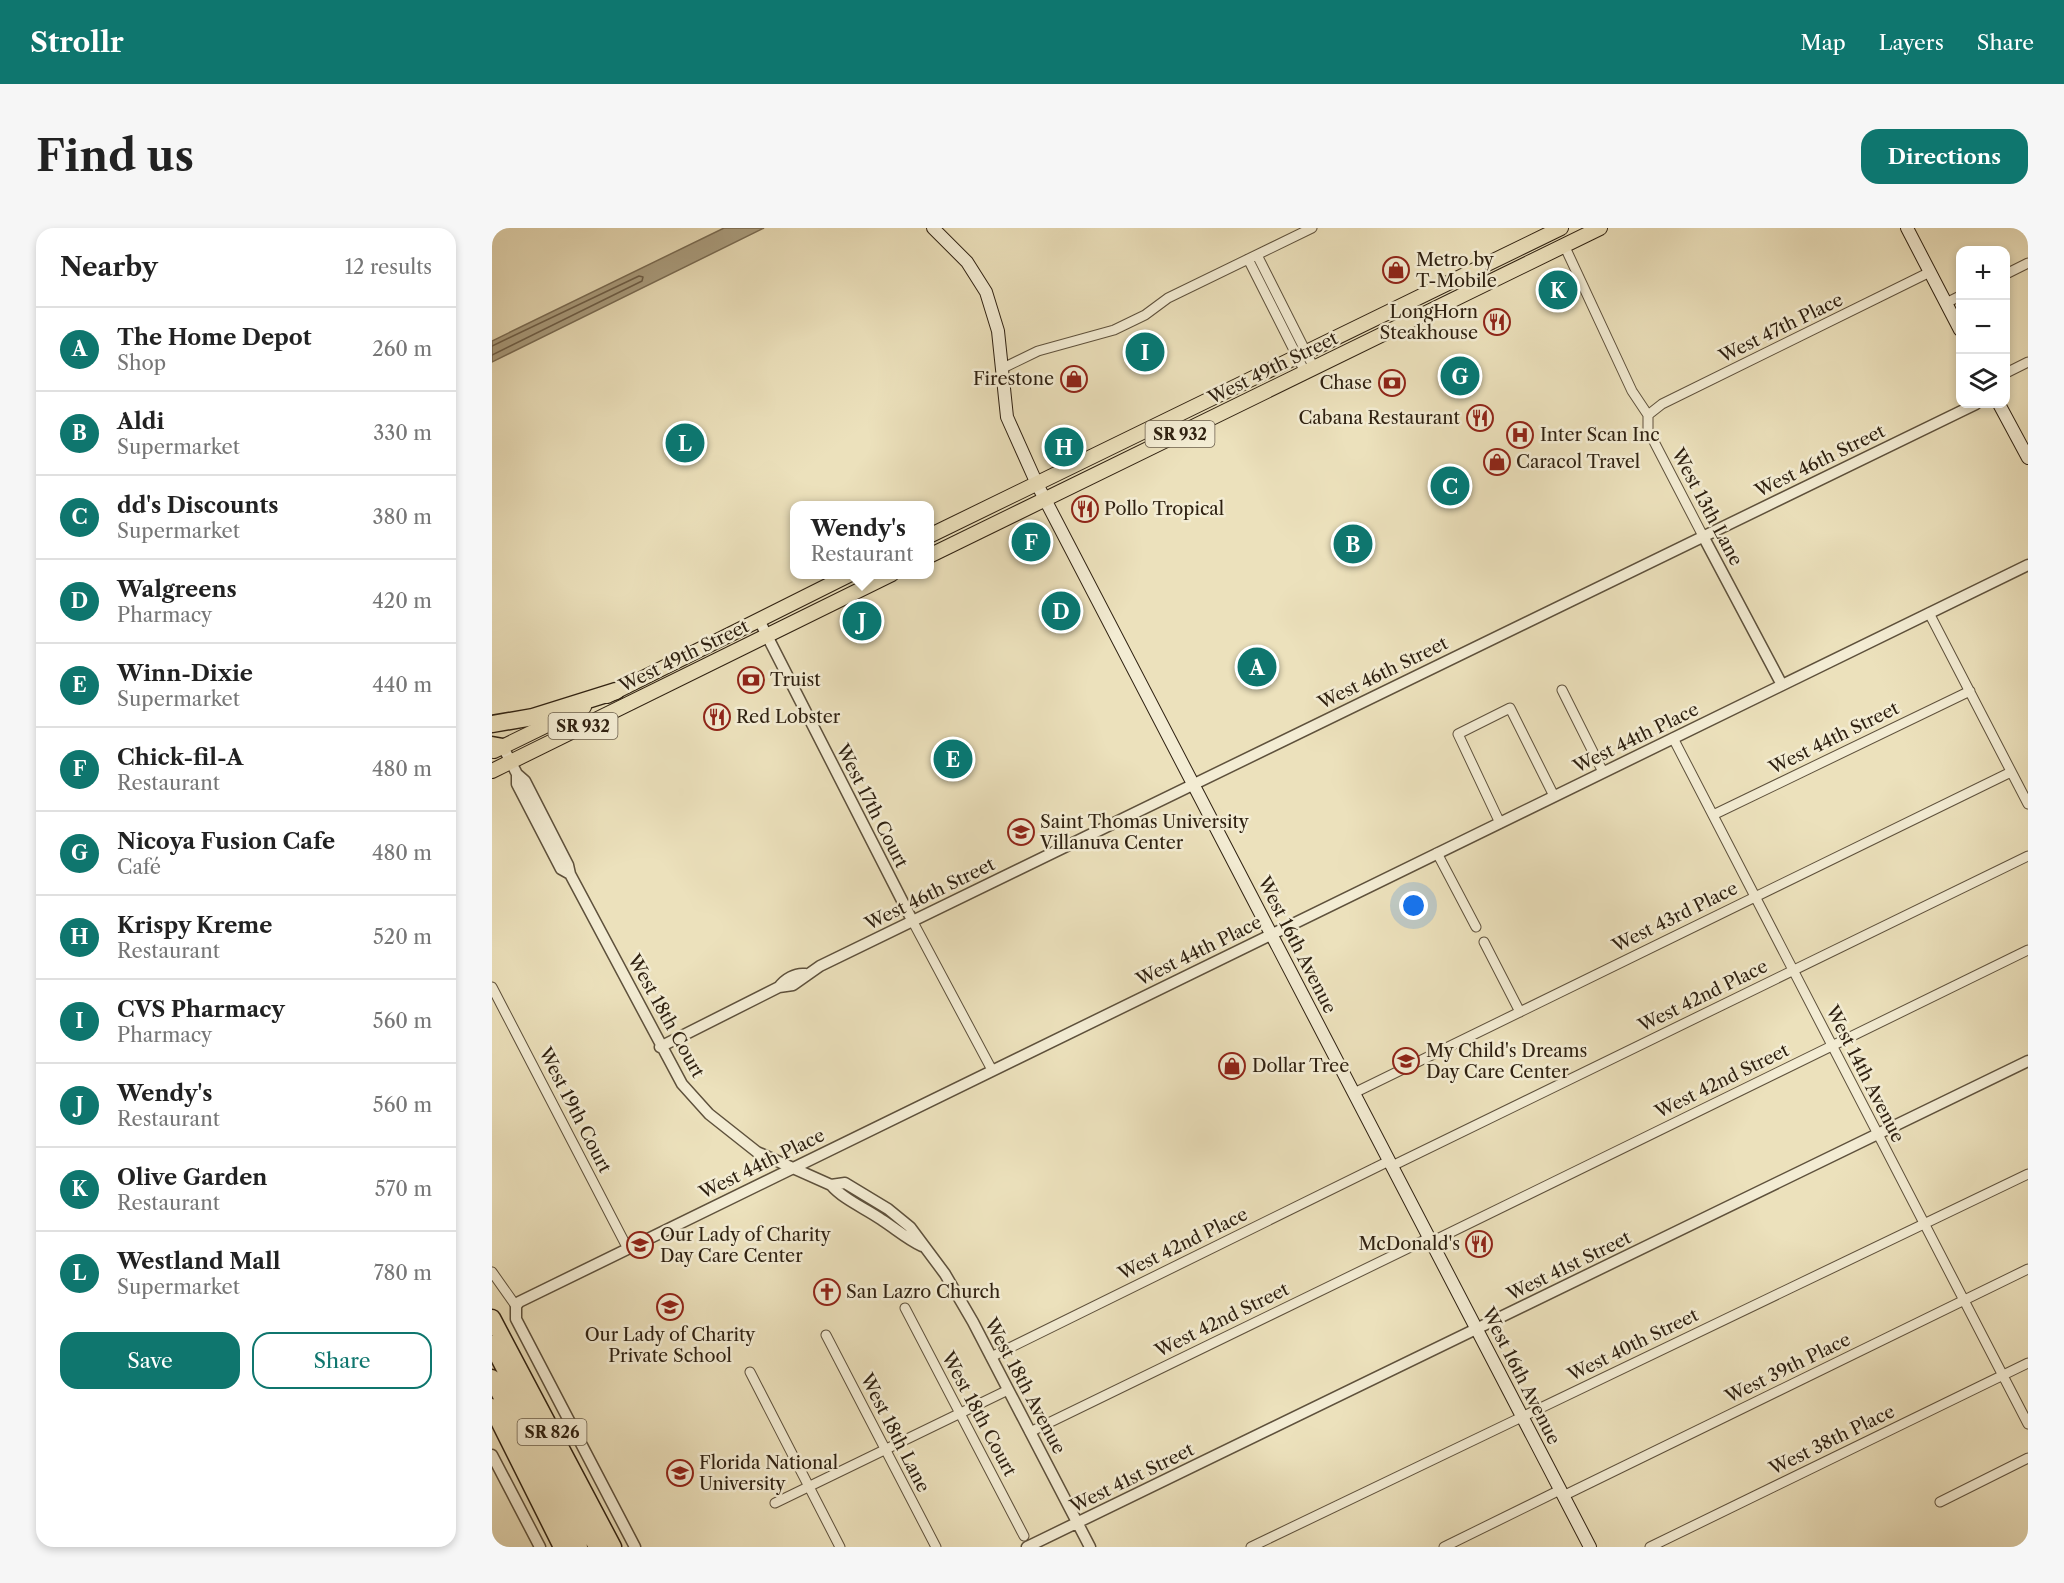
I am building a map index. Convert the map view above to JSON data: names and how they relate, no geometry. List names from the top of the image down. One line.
{"streets":{"highway":["SR 826"],"main road":["West 49th Street","SR 932","West 16th Avenue"],"street":["West 47th Place","West 46th Street","West 13th Lane","West 44th Place","West 44th Street","West 17th Court","West 43rd Place","West 42nd Place","West 18th Court","West 14th Avenue","West 42nd Street","West 19th Court","West 41st Street","West 40th Street","West 39th Place","West 18th Avenue","West 18th Lane","West 38th Place"]},"crossings":[["West 47th Place","West 13th Lane"],["West 49th Street","West 13th Lane"],["West 49th Street","West 17th Court"],["West 49th Street","West 16th Avenue"],["West 49th Street","West 18th Court"],["West 46th Street","West 13th Lane"],["West 46th Street","West 17th Court"],["West 46th Street","West 16th Avenue"],["West 46th Street","West 18th Court"],["West 13th Lane","West 44th Place"],["West 44th Place","West 17th Court"],["West 44th Place","West 16th Avenue"],["West 44th Place","West 18th Court"],["West 44th Place","West 14th Avenue"],["West 44th Place","West 19th Court"],["West 44th Place","West 18th Avenue"],["West 44th Street","West 14th Avenue"],["West 43rd Place","West 16th Avenue"],["West 43rd Place","West 14th Avenue"],["West 16th Avenue","West 42nd Place"],["West 16th Avenue","West 42nd Street"],["West 16th Avenue","West 41st Street"],["West 16th Avenue","West 40th Street"],["West 16th Avenue","West 39th Place"],["West 42nd Place","West 14th Avenue"],["West 42nd Place","West 18th Avenue"],["West 18th Court","West 41st Street"],["West 18th Court","West 18th Avenue"],["West 14th Avenue","West 42nd Street"],["West 14th Avenue","West 41st Street"],["West 14th Avenue","West 40th Street"],["West 14th Avenue","West 39th Place"],["West 14th Avenue","West 38th Place"],["West 42nd Street","West 18th Avenue"],["West 41st Street","West 18th Avenue"]],"places":{"shop":["Metro by T-Mobile","Firestone","Caracol Travel","Dollar Tree"],"restaurant":["LongHorn Steakhouse","Cabana Restaurant","Pollo Tropical","Red Lobster","McDonald's"],"bank":["Chase","Truist"],"hospital":["Inter Scan Inc"],"school or university":["Saint Thomas University Villanuva Center","My Child's Dreams Day Care Center","Our Lady of Charity Day Care Center","Our Lady of Charity Private School","Florida National University"],"church":["San Lazro Church"]},"page":{"header":"Strollr","nav":["Map","Layers","Share"],"buttons":["Directions",["Save","Share"]],"title":"Find us","heading":["Nearby","12 results"],"map_buttons":["+","−"],"pins":["K","I","G","L","H","C","F","B","D","J","A","E"],"list":[{"mark":"A","name":"The Home Depot","note":"Shop","value":"260 m"},{"mark":"B","name":"Aldi","note":"Supermarket","value":"330 m"},{"mark":"C","name":"dd's Discounts","note":"Supermarket","value":"380 m"},{"mark":"D","name":"Walgreens","note":"Pharmacy","value":"420 m"},{"mark":"E","name":"Winn-Dixie","note":"Supermarket","value":"440 m"},{"mark":"F","name":"Chick-fil-A","note":"Restaurant","value":"480 m"},{"mark":"G","name":"Nicoya Fusion Cafe","note":"Café","value":"480 m"},{"mark":"H","name":"Krispy Kreme","note":"Restaurant","value":"520 m"},{"mark":"I","name":"CVS Pharmacy","note":"Pharmacy","value":"560 m"},{"mark":"J","name":"Wendy's","note":"Restaurant","value":"560 m"},{"mark":"K","name":"Olive Garden","note":"Restaurant","value":"570 m"},{"mark":"L","name":"Westland Mall","note":"Supermarket","value":"780 m"}],"popup":["Wendy's","Restaurant"]}}
